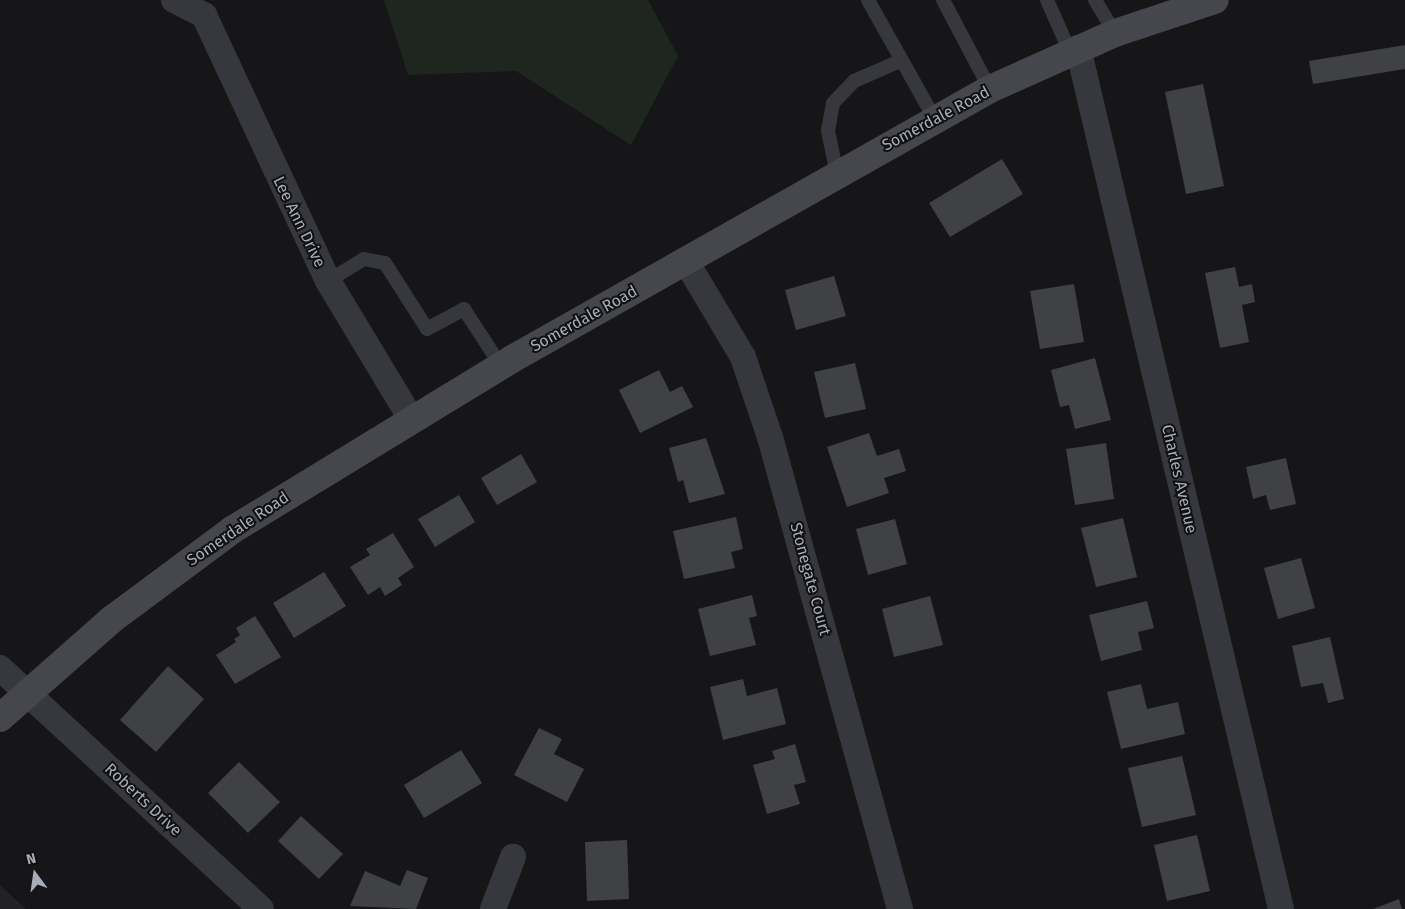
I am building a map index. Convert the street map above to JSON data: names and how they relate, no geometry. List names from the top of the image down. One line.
{"streets":{"main road":["Somerdale Road"],"street":["Lee Ann Drive","Charles Avenue","Stonegate Court","Roberts Drive"]},"crossings":[["Somerdale Road","Lee Ann Drive"],["Somerdale Road","Charles Avenue"],["Somerdale Road","Stonegate Court"],["Somerdale Road","Roberts Drive"]],"north":"top"}
